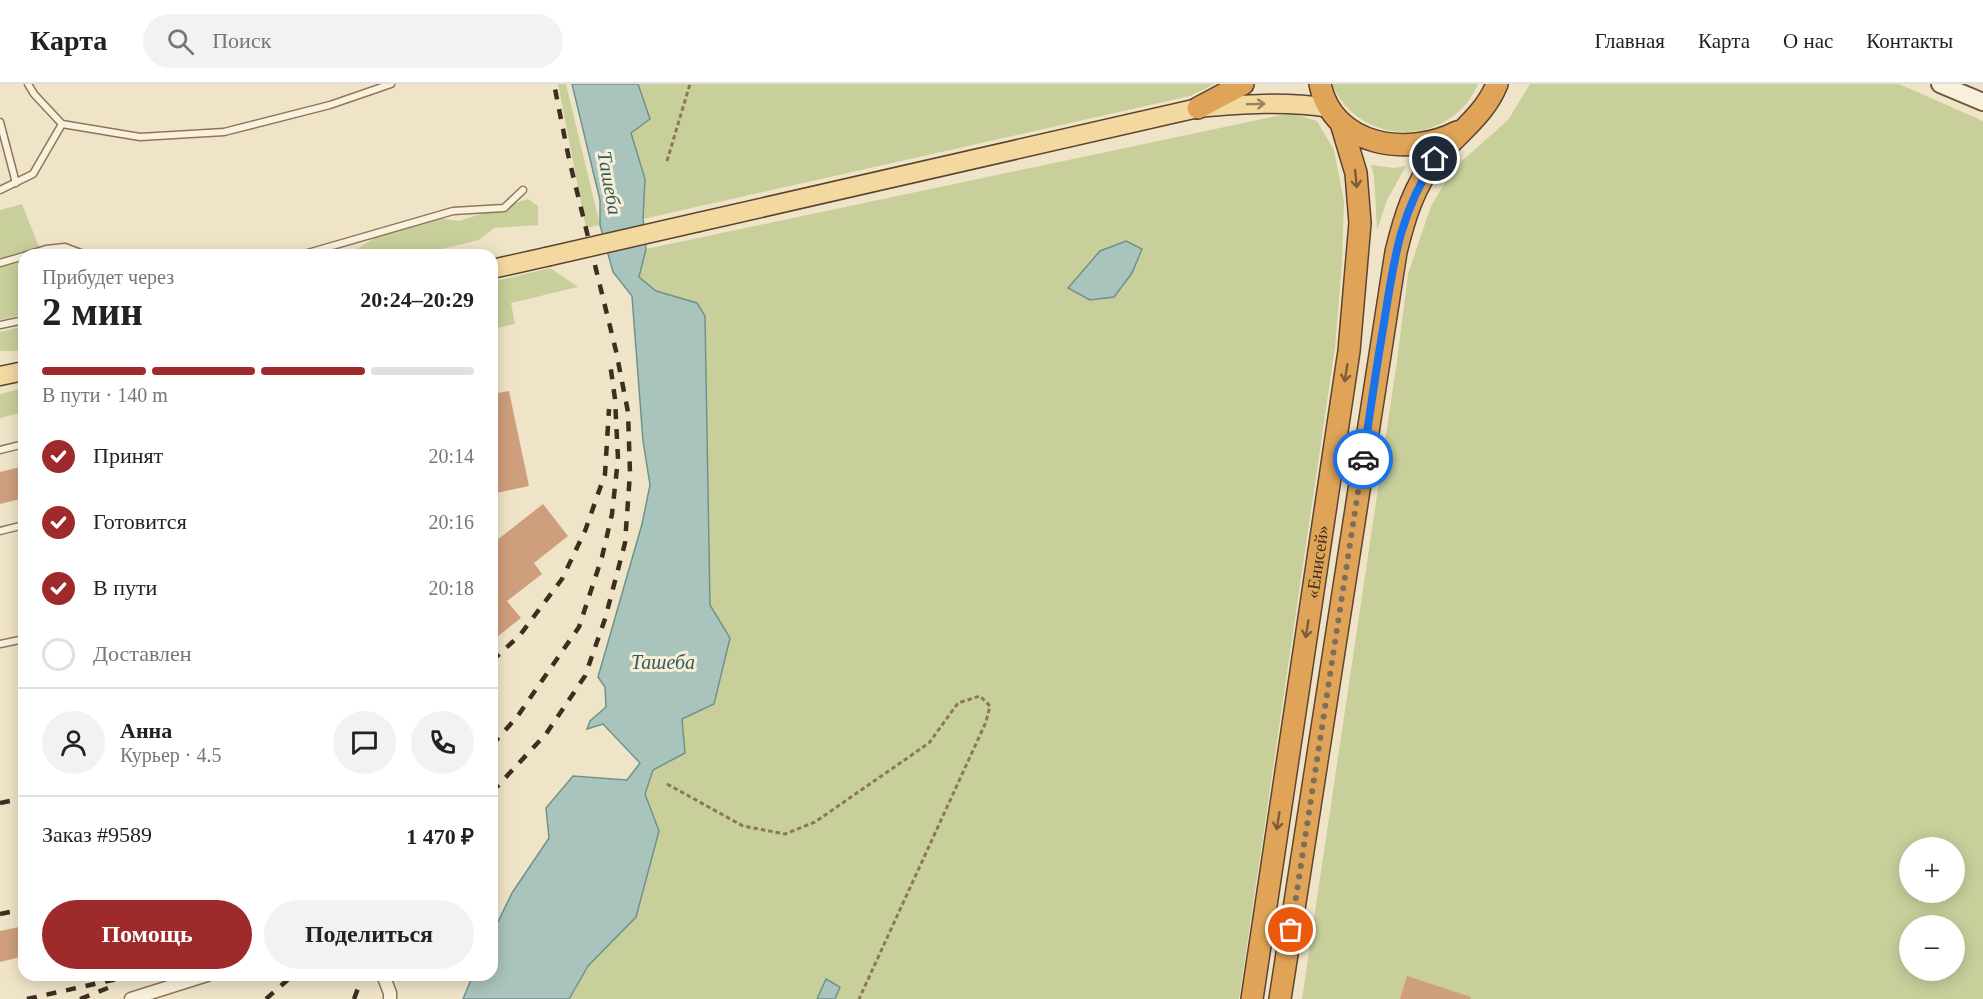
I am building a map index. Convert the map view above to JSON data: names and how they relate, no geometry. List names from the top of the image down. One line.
{"streets":{"highway":["«Енисей»"]},"water":["Ташеба"],"page":{"header":"Карта","search":"Поиск","nav":["Главная","Карта","О нас","Контакты"],"heading":["2 мин","Прибудет через","20:24–20:29"],"panel":["Анна","Курьер · 4.5","Заказ #9589","1 470 ₽"],"bar":"В пути · 140 m","list":[["Принят","20:14"],["Готовится","20:16"],["В пути","20:18"],"Доставлен"],"map_buttons":["+","−"],"buttons":["Помощь","Поделиться"]}}
